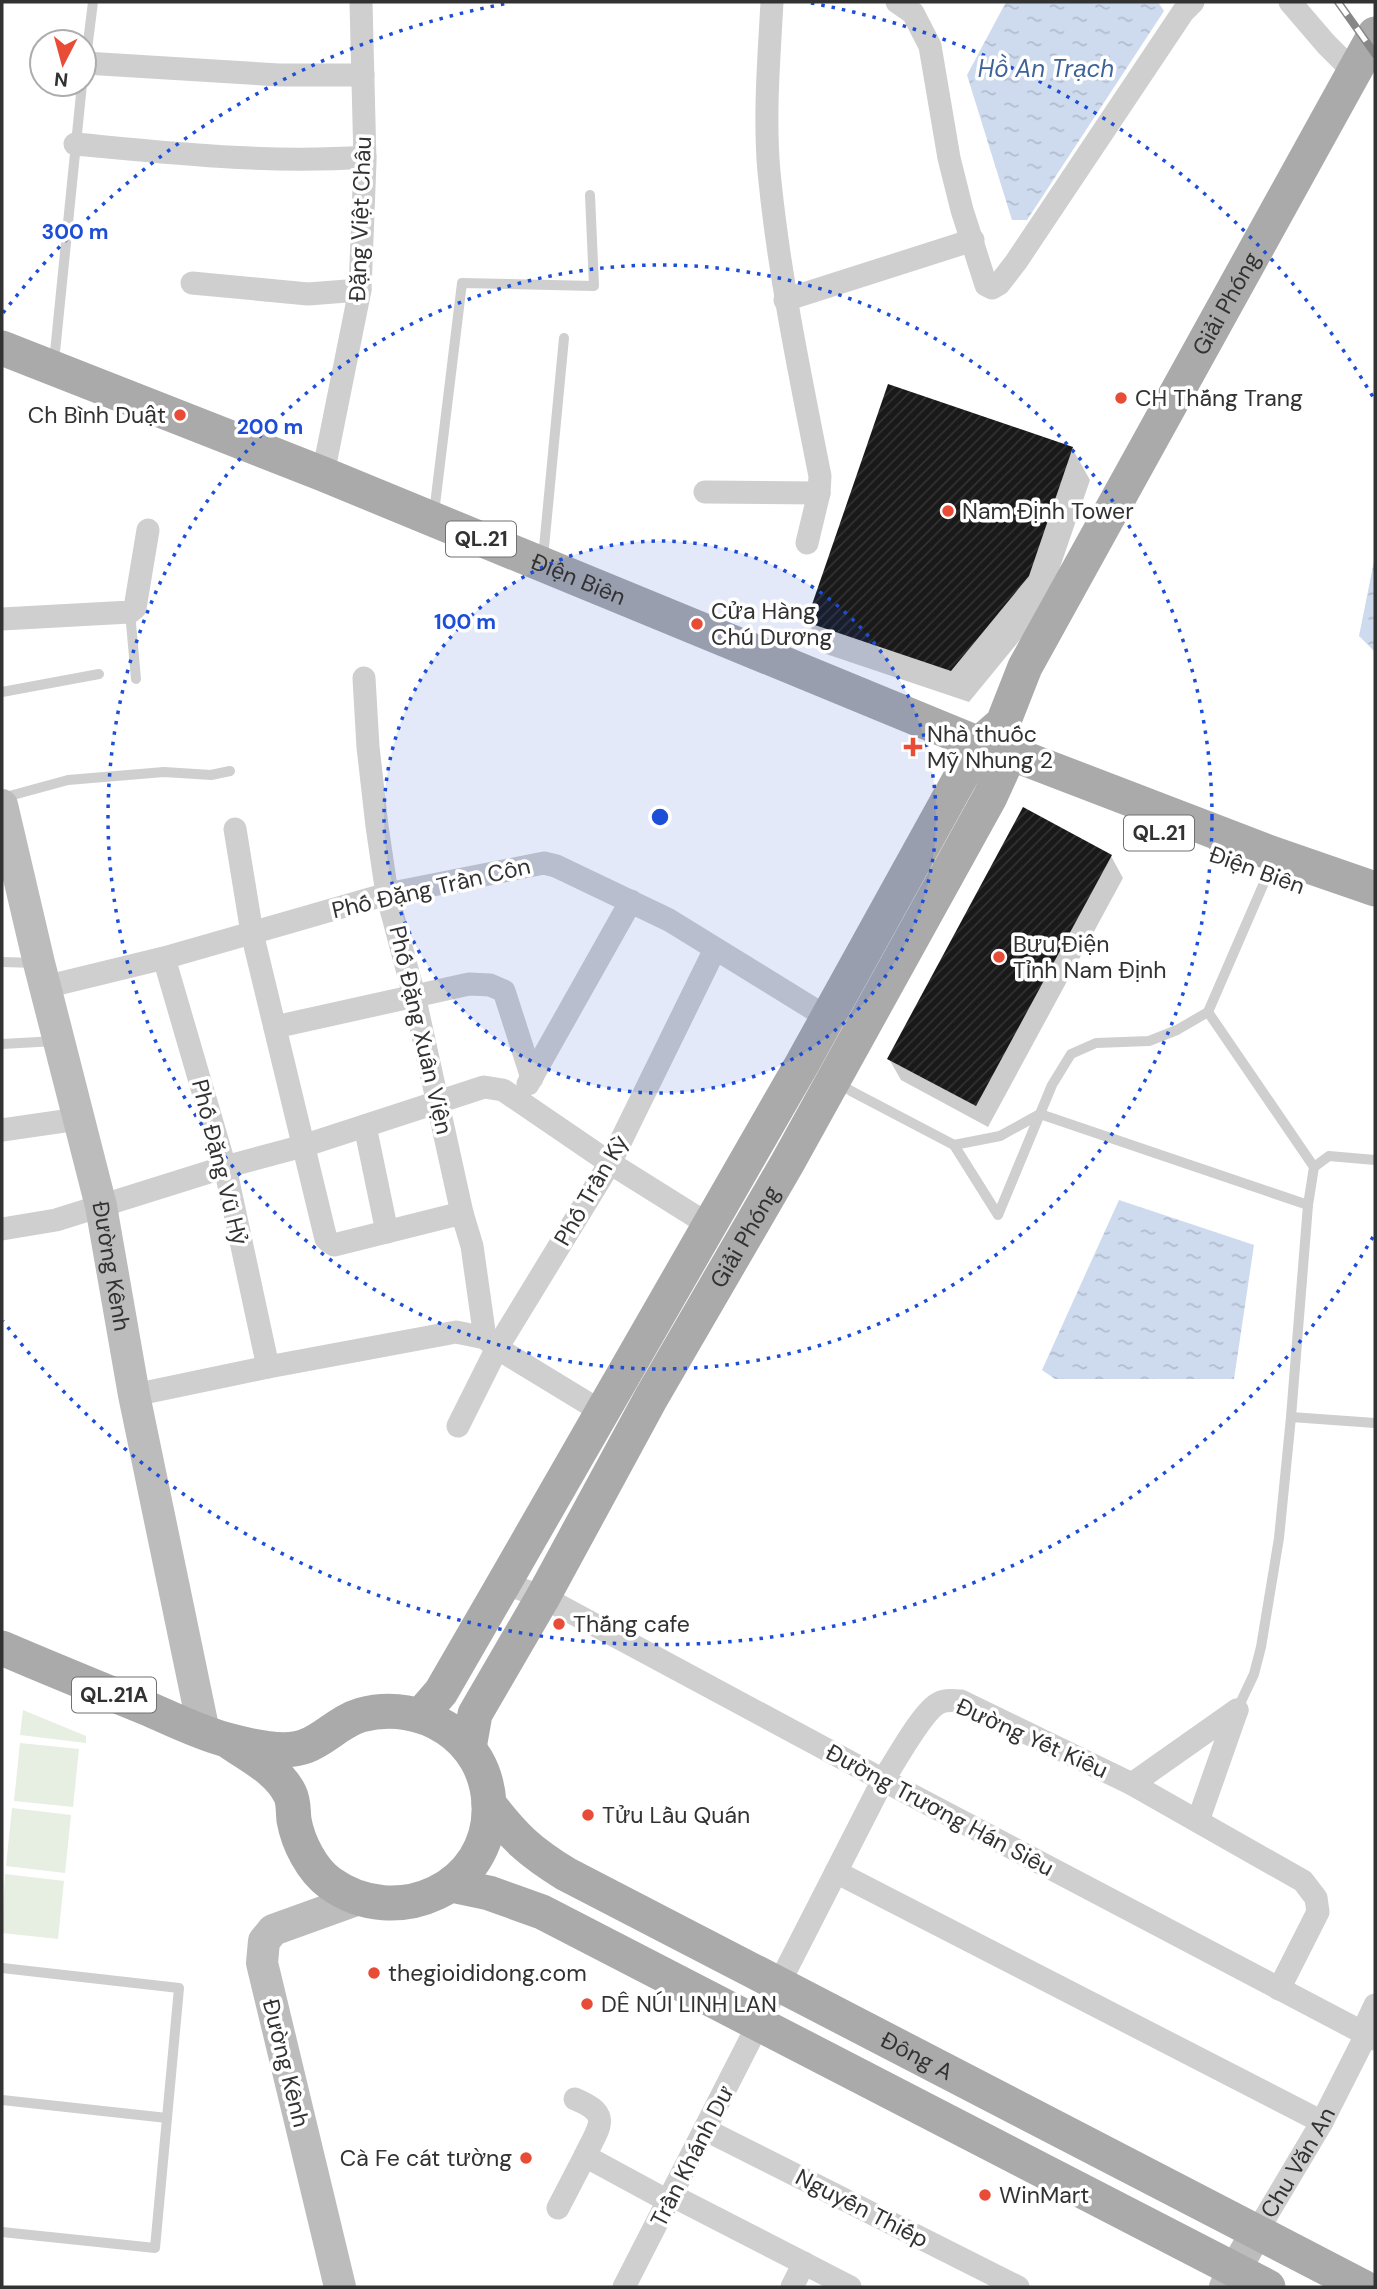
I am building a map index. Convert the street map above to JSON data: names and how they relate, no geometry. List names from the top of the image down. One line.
{"streets":{"main road":["Giải Phóng","QL.21","Điện Biên","QL.21A","Đông A"],"street":["Đặng Việt Châu","Phố Đặng Trần Côn","Phố Đặng Xuân Viện","Phố Đặng Vũ Hỷ","Phố Trần Kỳ","Đường Kênh","Đường Yết Kiêu","Đường Trương Hán Siêu","Trần Khánh Dư","Chu Văn An","Nguyễn Thiếp"]},"crossings":[["Đặng Việt Châu","Điện Biên"],["Giải Phóng","Điện Biên"],["Giải Phóng","Phố Đặng Trần Côn"],["Giải Phóng","Đường Kênh"],["Giải Phóng","Đường Trương Hán Siêu"],["Giải Phóng","Đông A"],["Phố Đặng Trần Côn","Phố Đặng Xuân Viện"],["Phố Đặng Trần Côn","Phố Đặng Vũ Hỷ"],["Phố Đặng Trần Côn","Phố Trần Kỳ"],["Phố Đặng Trần Côn","Đường Kênh"],["Phố Đặng Xuân Viện","Phố Trần Kỳ"],["Đường Kênh","QL.21A"],["Đường Kênh","Đông A"],["Đường Yết Kiêu","Đường Trương Hán Siêu"],["Đường Yết Kiêu","Đông A"],["Đường Yết Kiêu","Trần Khánh Dư"],["Đường Trương Hán Siêu","Chu Văn An"],["Đông A","Trần Khánh Dư"],["Đông A","Chu Văn An"],["Trần Khánh Dư","Nguyễn Thiếp"]],"water":["Hồ An Trạch"],"places":{"other":["CH Thắng Trang","Ch Bình Duật","Nam Định Tower","Cửa Hàng Chú Dương","Bưu Điện Tỉnh Nam Định","Thắng cafe","Tửu Lầu Quán","thegioididong.com","DÊ NÚI LINH LAN","Cà Fe cát tường","WinMart"],"health":["Nhà thuốc Mỹ Nhung 2"]},"north":"bottom","rings":["300 m","200 m","100 m"]}
